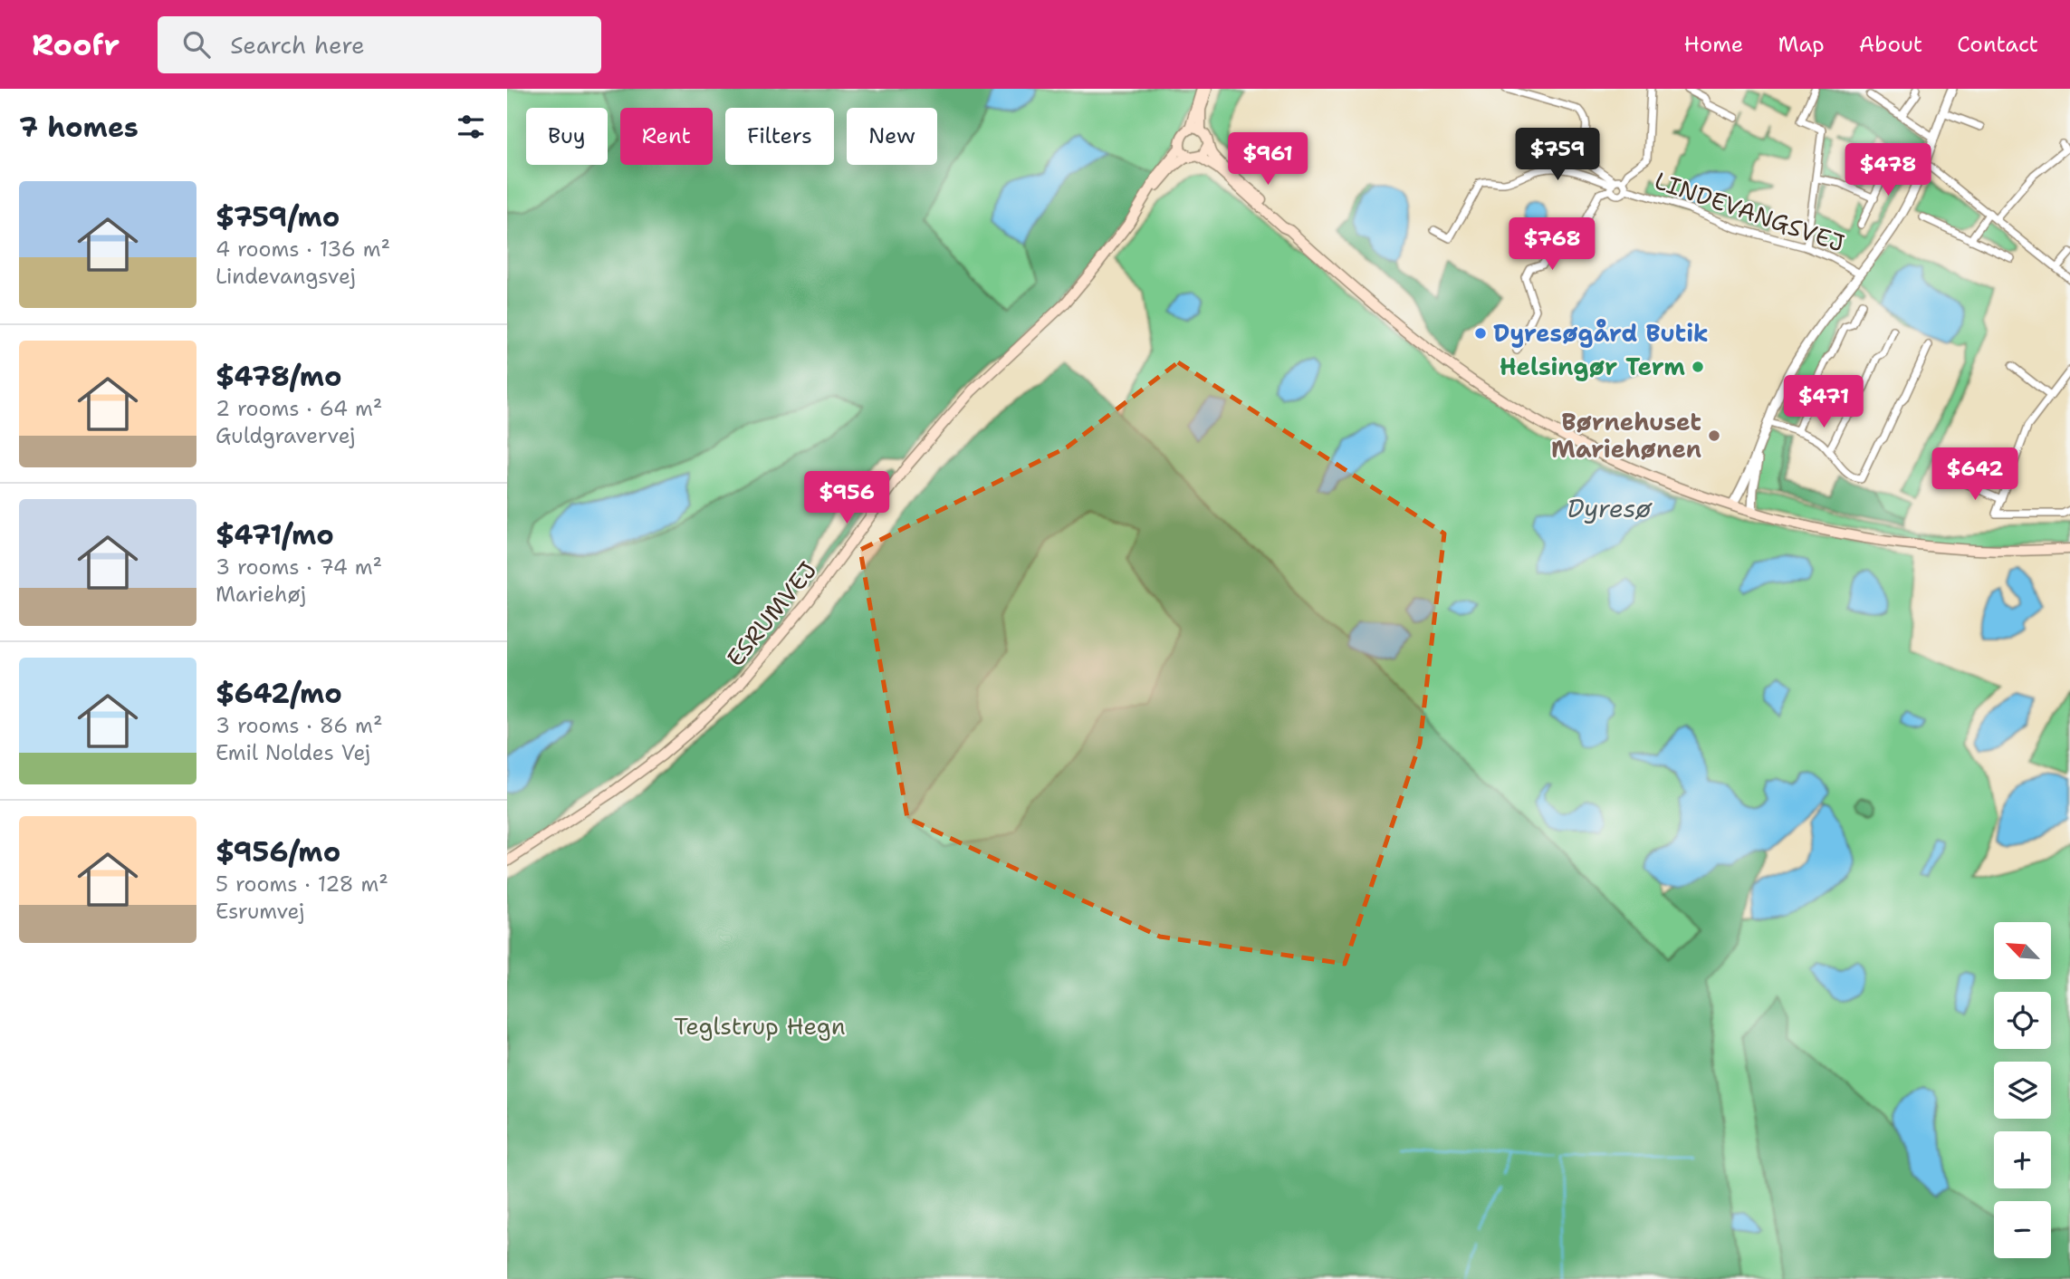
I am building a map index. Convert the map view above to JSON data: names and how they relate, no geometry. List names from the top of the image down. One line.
{"streets":{"main road":["ESRUMVEJ"],"street":["LINDEVANGSVEJ"]},"water":["Dyresø"],"parks":["Teglstrup Hegn"],"places":["Dyresøgård Butik","Helsingør Term","Børnehuset Mariehønen"],"north":"top left","page":{"header":"Roofr","search":"Search here","nav":["Home","Map","About","Contact"],"heading":"7 homes","chip":["Buy","Rent","Filters","New"],"price":["$759","$961","$478","$768","$471","$642","$956"],"list":[{"name":"$759/mo","note":"4 rooms · 136 m² · Lindevangsvej"},{"name":"$478/mo","note":"2 rooms · 64 m² · Guldgravervej"},{"name":"$471/mo","note":"3 rooms · 74 m² · Mariehøj"},{"name":"$642/mo","note":"3 rooms · 86 m² · Emil Noldes Vej"},{"name":"$956/mo","note":"5 rooms · 128 m² · Esrumvej"}],"map_buttons":["+","−"]}}
